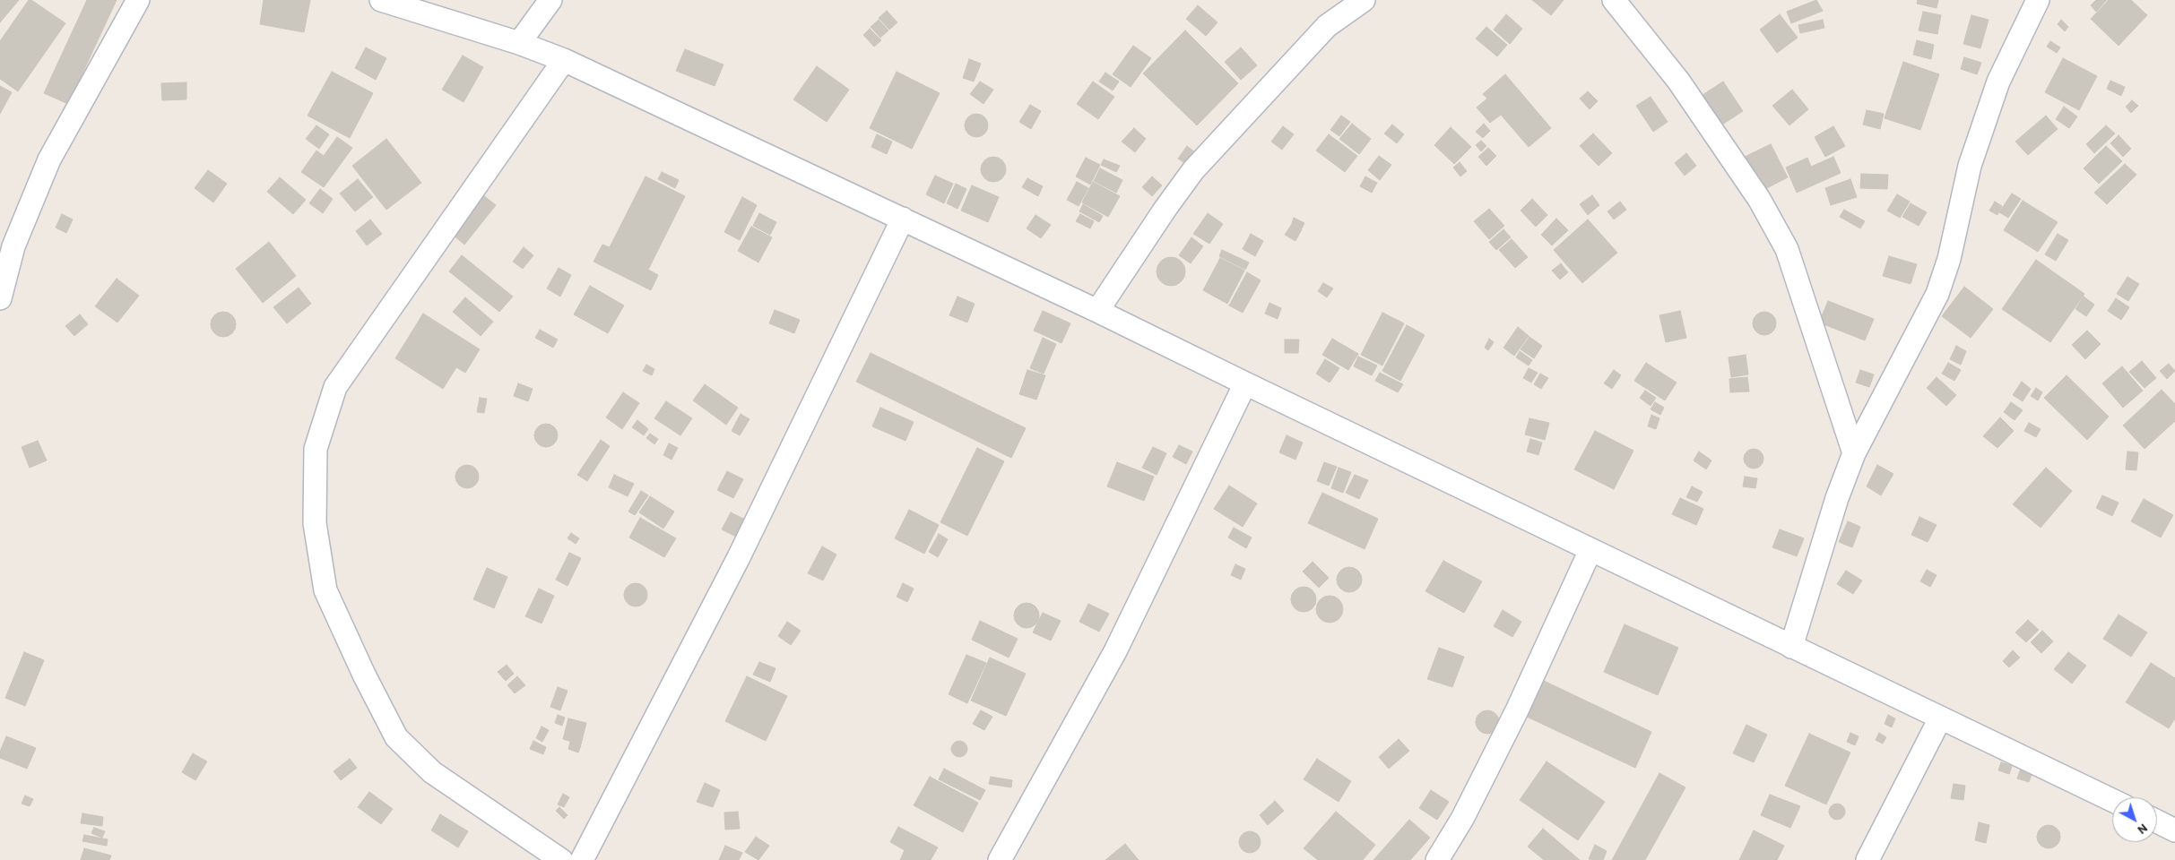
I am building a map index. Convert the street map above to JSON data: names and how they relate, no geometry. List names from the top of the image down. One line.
{"north":"bottom right"}
